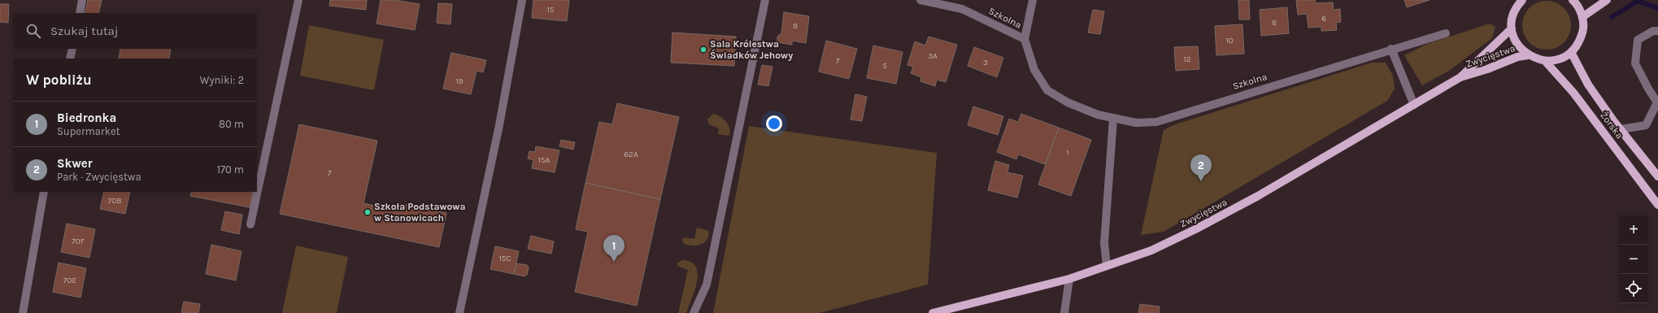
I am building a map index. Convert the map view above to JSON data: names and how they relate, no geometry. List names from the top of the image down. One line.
{"streets":{"main road":["Zwycięstwa","Żorska"],"street":["Szkolna"]},"places":["Sala Królestwa Świadków Jehowy","Szkoła Podstawowa w Stanowicach"],"house_numbers":["15","6","8","9","10","3A","12","7","3","5","19","1","62A","15A","7","70B","70F","15C","70E"],"page":{"search":"Szukaj tutaj","heading":["W pobliżu","Wyniki: 2"],"list":[{"mark":"1","name":"Biedronka","note":"Supermarket","value":"80 m"},{"mark":"2","name":"Skwer","note":"Park · Zwycięstwa","value":"170 m"}],"pins":["2","1"],"map_buttons":["+","−"]}}
